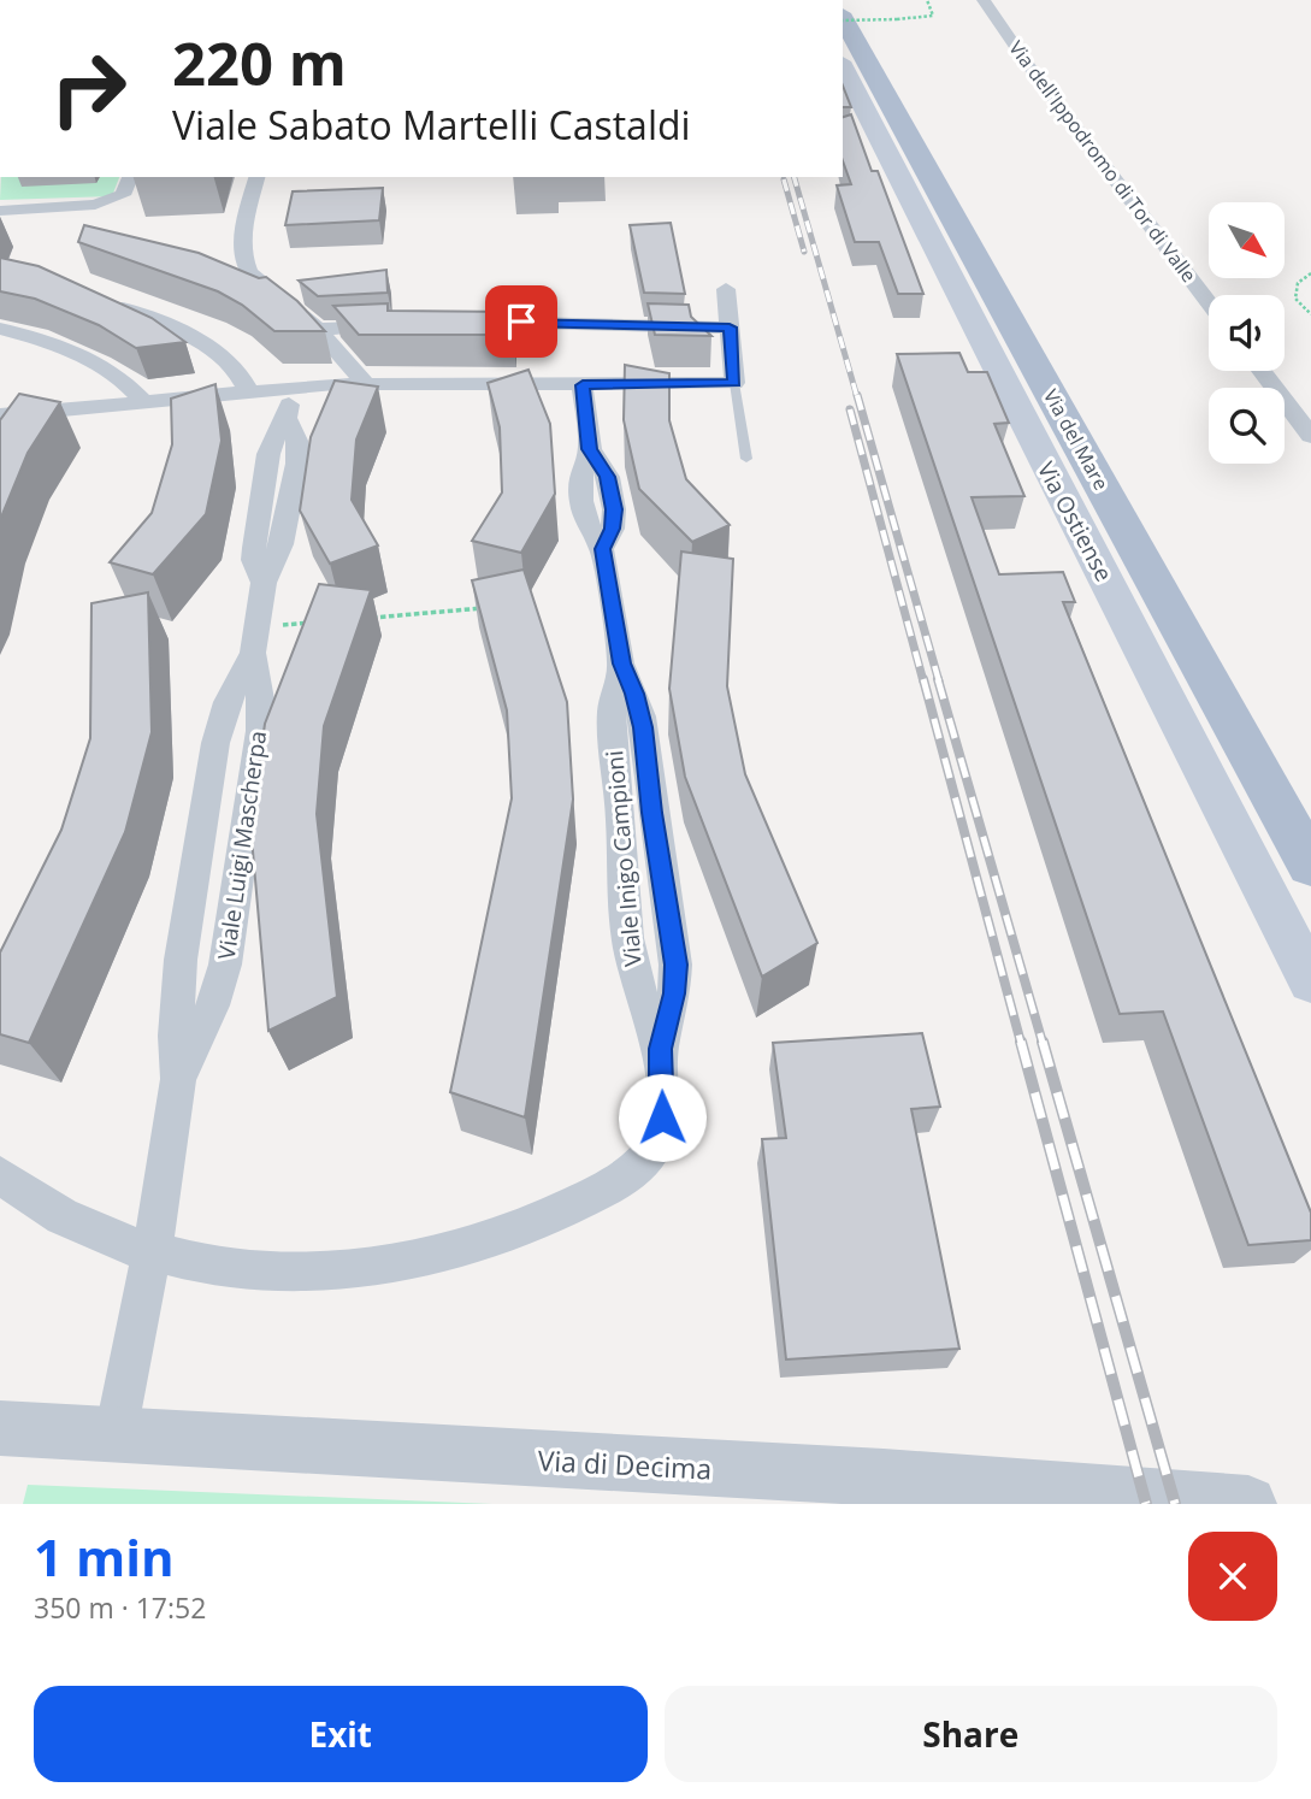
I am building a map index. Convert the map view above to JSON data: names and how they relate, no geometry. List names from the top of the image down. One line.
{"streets":{"main road":["Via del Mare","Via Ostiense"],"street":["Via dell'Ippodromo di Tor di Valle","Viale Luigi Mascherpa","Viale Inigo Campioni","Via di Decima"]},"crossings":[["Viale Luigi Mascherpa","Viale Inigo Campioni"],["Viale Luigi Mascherpa","Via di Decima"]],"north":"bottom right","page":{"turn":["220 m","Viale Sabato Martelli Castaldi"],"heading":["1 min","350 m · 17:52"],"buttons":["Exit","Share"]}}
